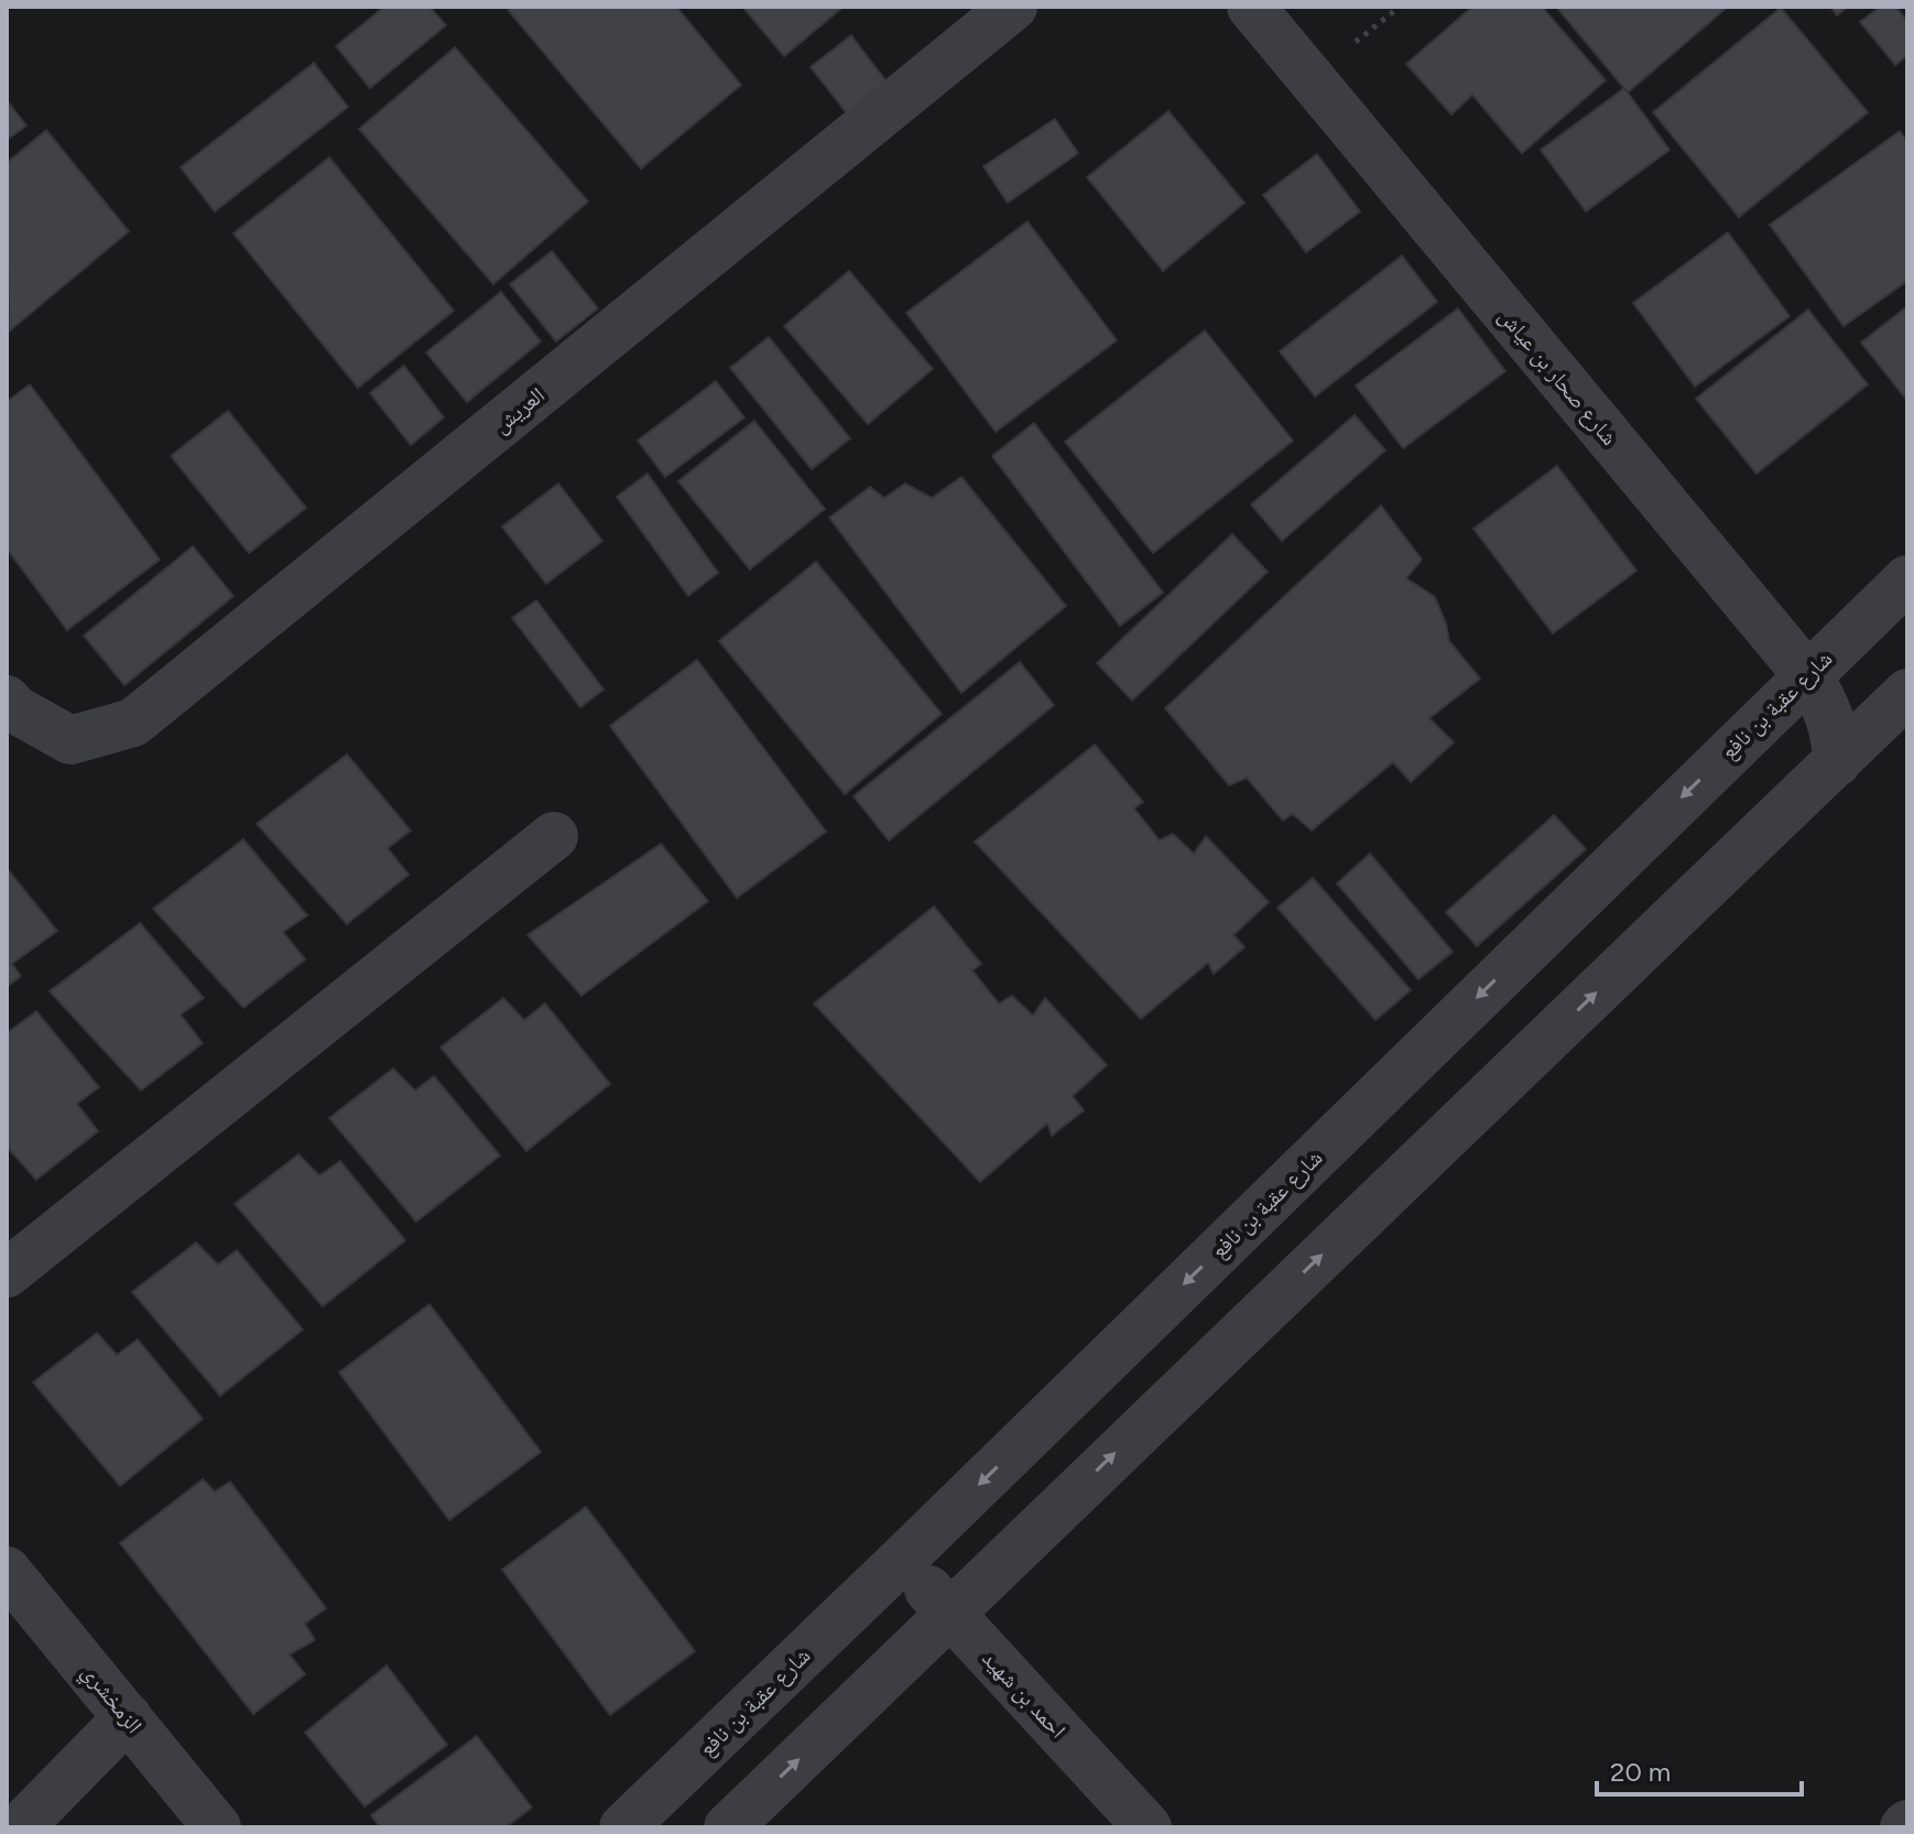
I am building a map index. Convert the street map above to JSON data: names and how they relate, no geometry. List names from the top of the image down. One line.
{"streets":{"street":["شارع صحار بن عياش","العريش","شارع عقبة بن نافع","احمد بن شهيد","الزمخشري"]},"crossings":[["شارع صحار بن عياش","شارع عقبة بن نافع"],["شارع عقبة بن نافع","احمد بن شهيد"]],"scale_bar":"20 m"}
